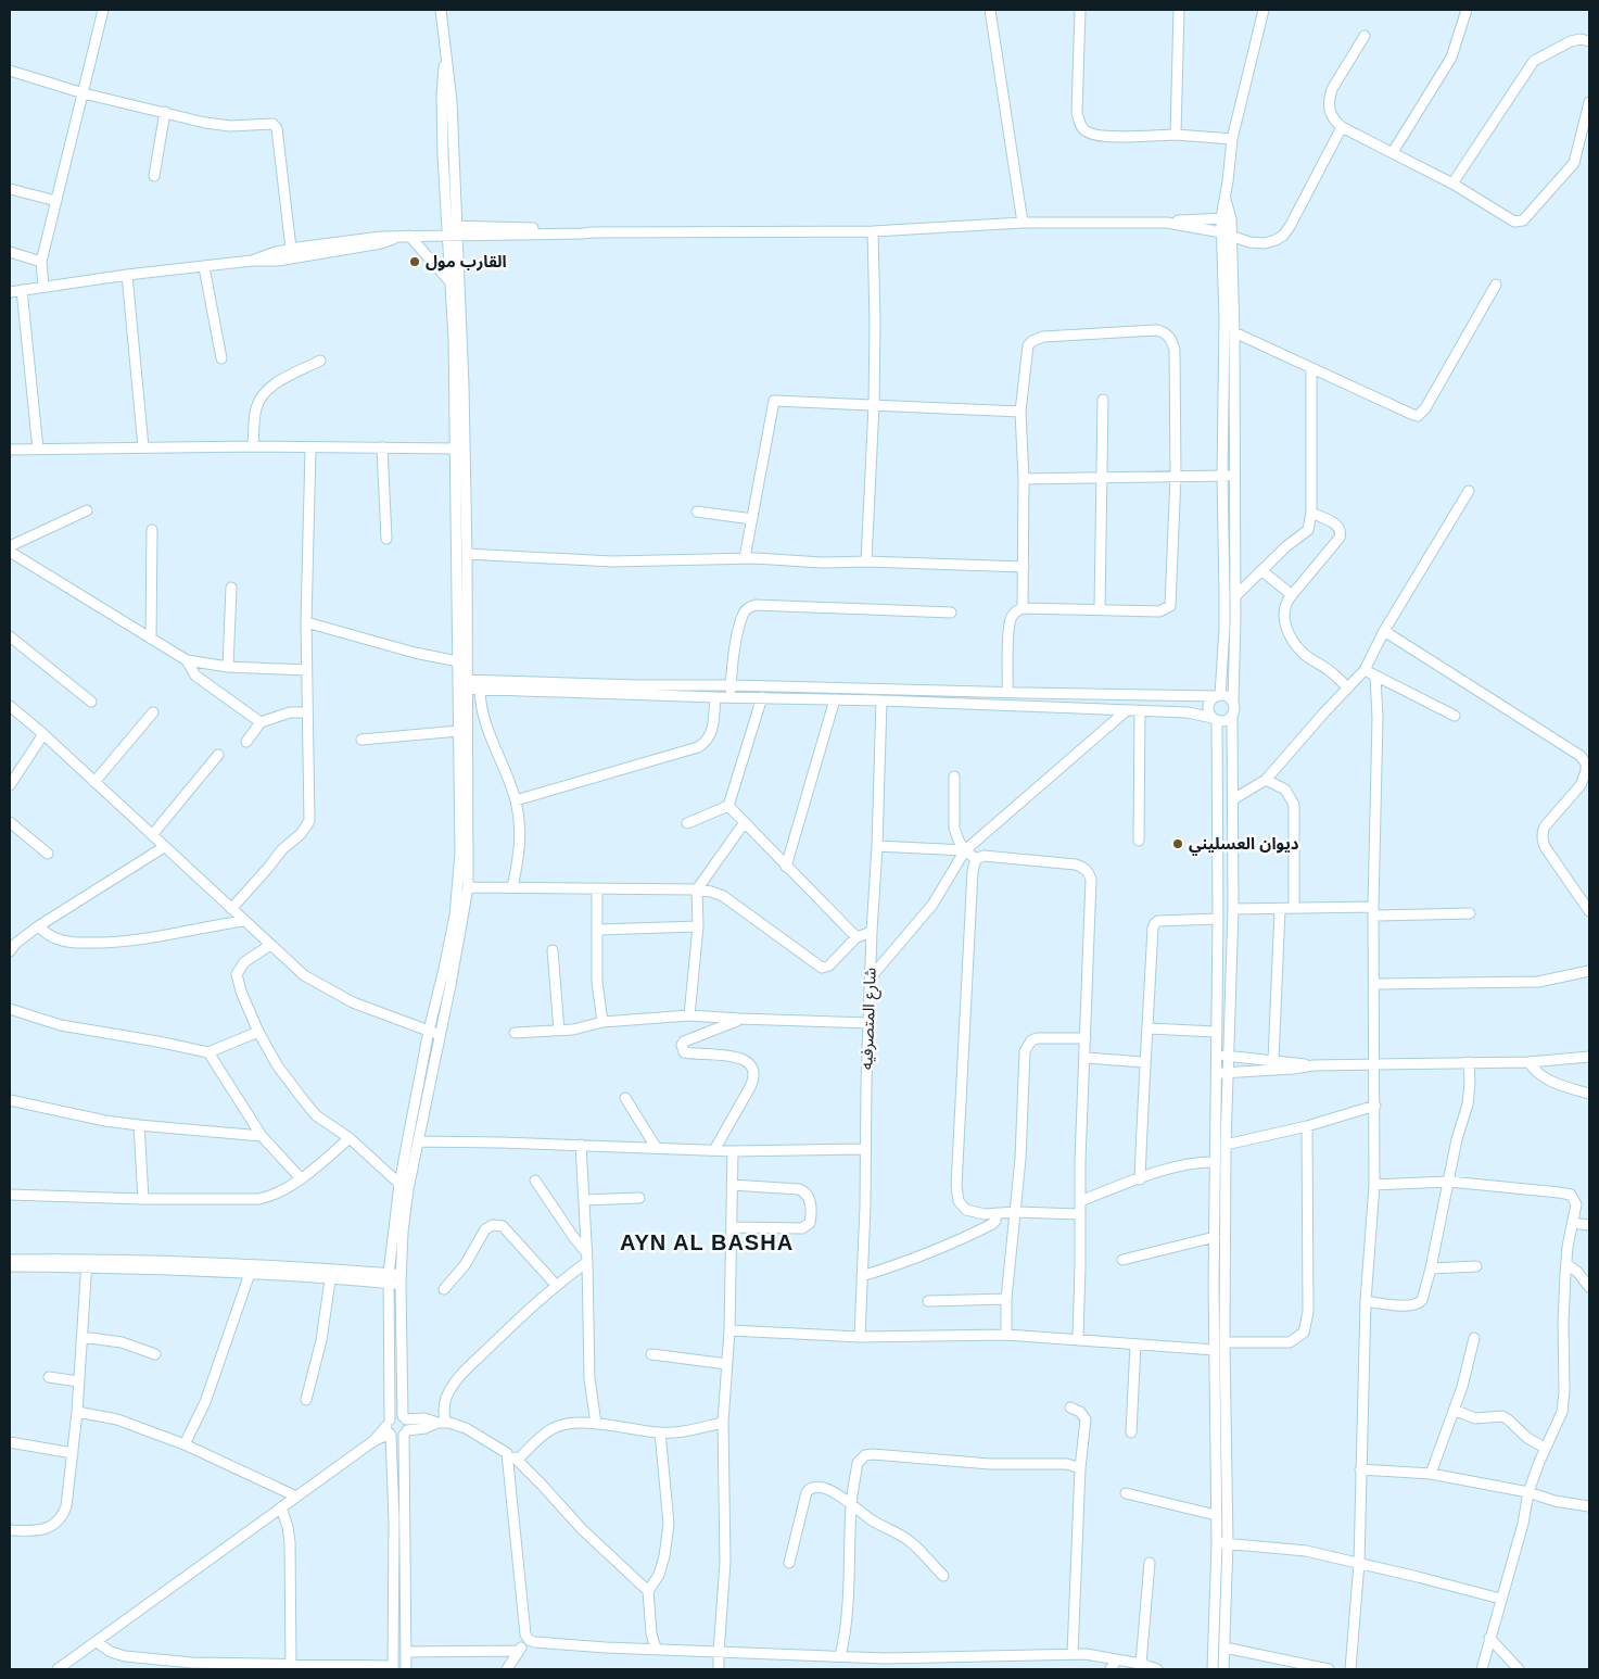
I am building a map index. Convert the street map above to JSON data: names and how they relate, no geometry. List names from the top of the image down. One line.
{"streets":{"street":["شارع المتصرفيه"]},"districts":["AYN AL BASHA"],"places":["القارب مول","ديوان العسليني"]}
